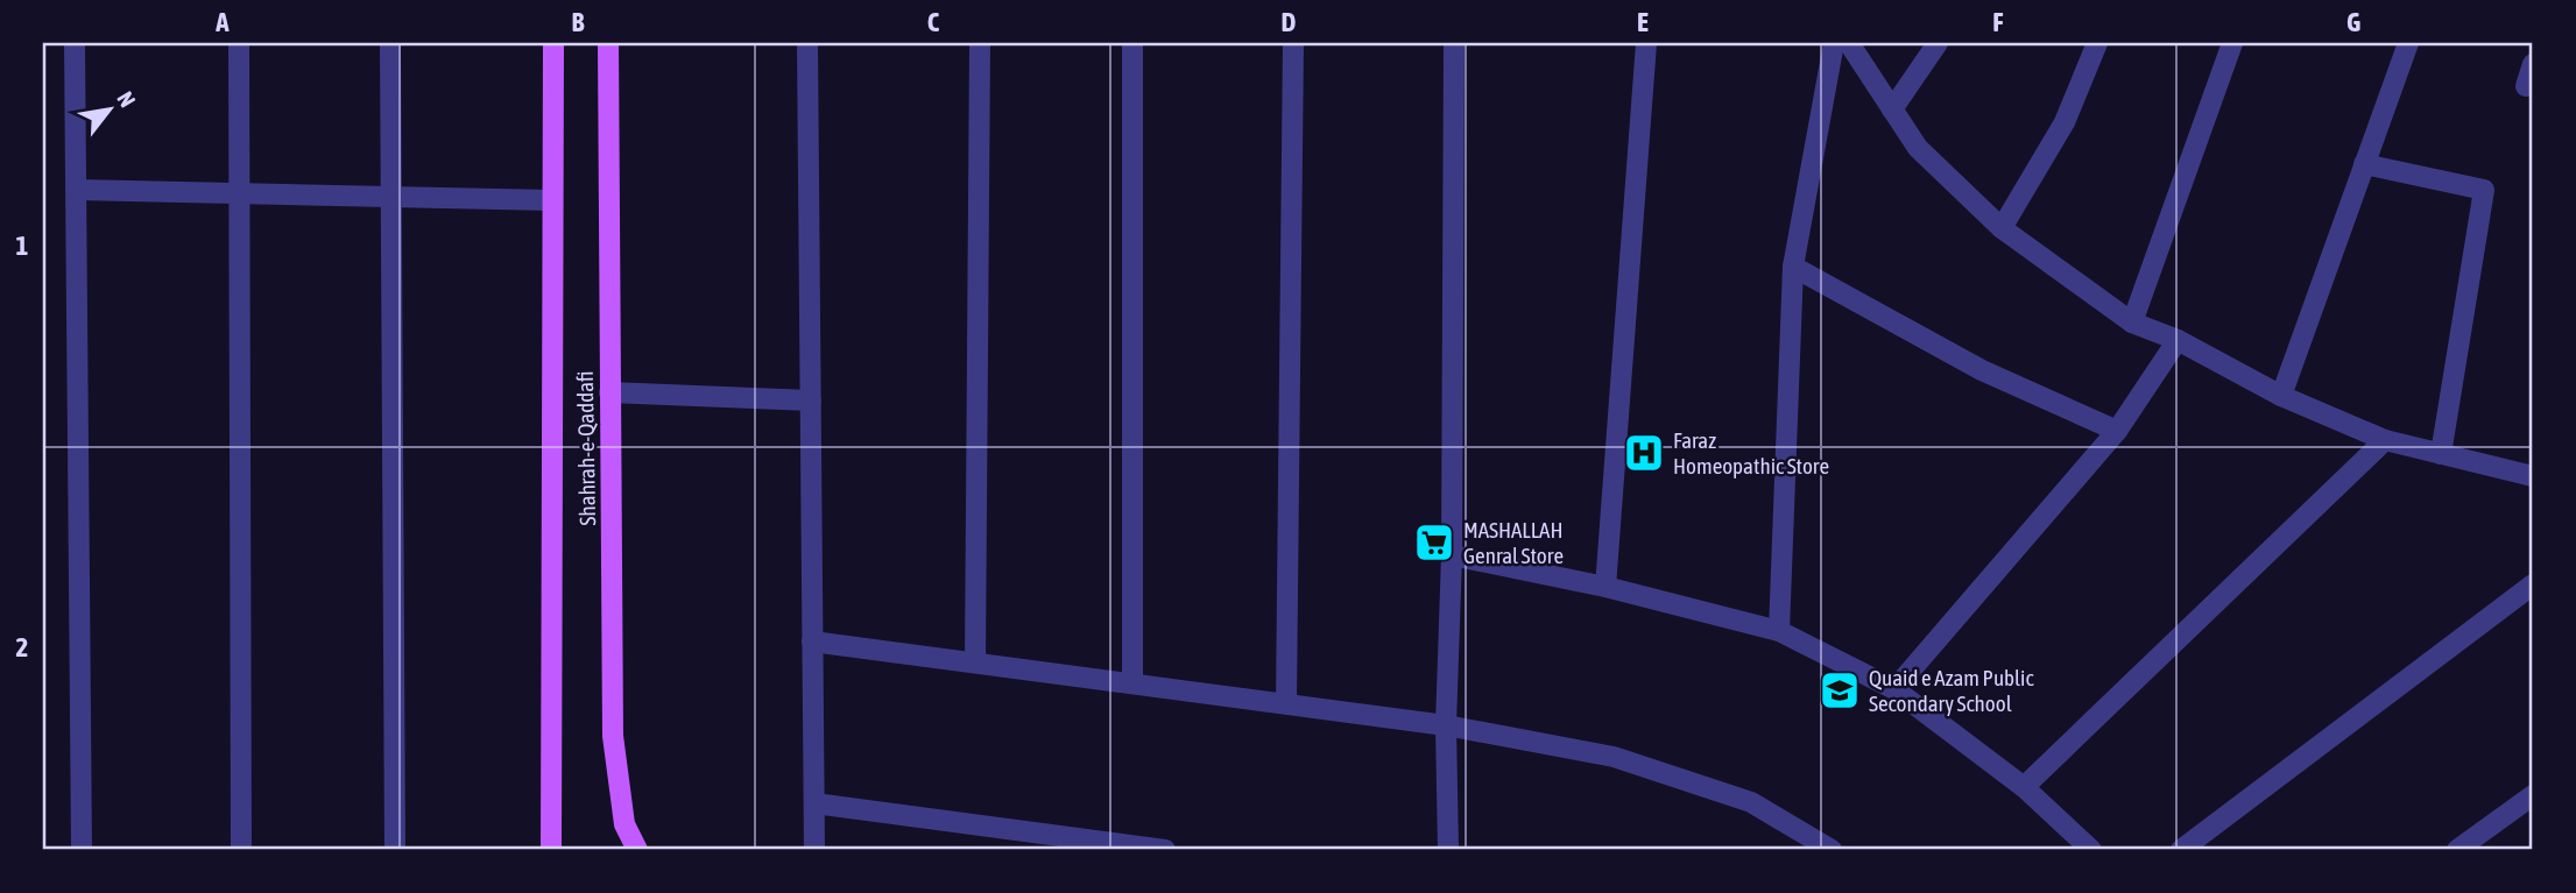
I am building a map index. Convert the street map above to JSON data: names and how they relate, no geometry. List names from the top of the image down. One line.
{"streets":{"main road":["Shahrah-e-Qaddafi"]},"places":{"hospital":["Faraz Homeopathic Store"],"supermarket":["MASHALLAH Genral Store"],"school or university":["Quaid e Azam Public Secondary School"]},"north":"top right","grid":{"columns":["A","B","C","D","E","F","G"],"rows":["1","2"]}}
